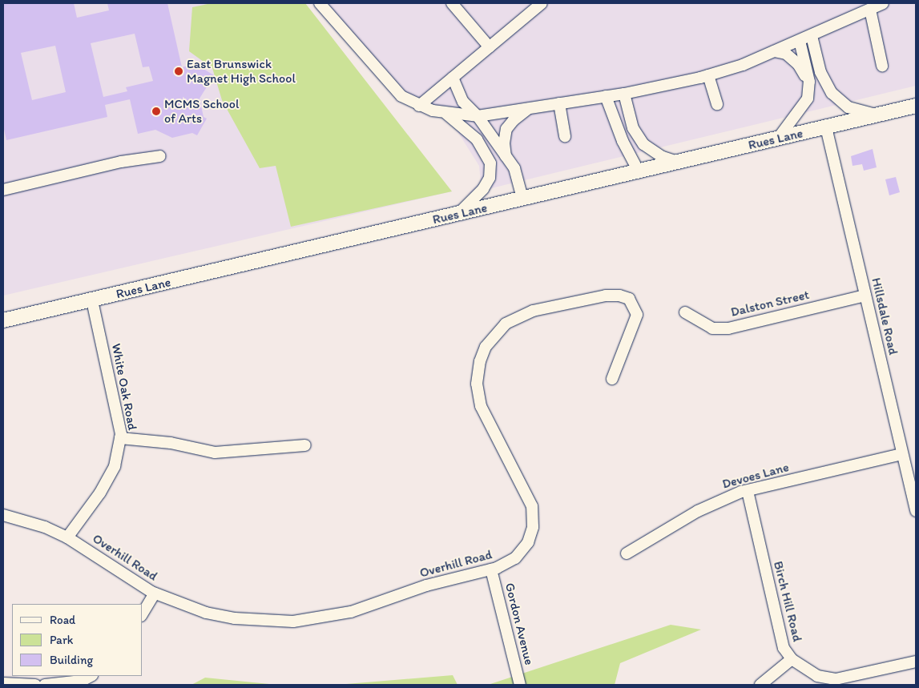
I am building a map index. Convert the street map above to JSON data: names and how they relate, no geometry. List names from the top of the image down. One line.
{"streets":{"main road":["Rues Lane"],"street":["Dalston Street","Hillsdale Road","White Oak Road","Devoes Lane","Overhill Road","Birch Hill Road","Gordon Avenue"]},"crossings":[["Rues Lane","Hillsdale Road"],["Rues Lane","White Oak Road"],["Dalston Street","Hillsdale Road"],["Hillsdale Road","Devoes Lane"],["White Oak Road","Overhill Road"],["Devoes Lane","Birch Hill Road"],["Overhill Road","Gordon Avenue"]],"places":["East Brunswick Magnet High School","MCMS School of Arts"],"legend":["Road","Park","Building"]}
